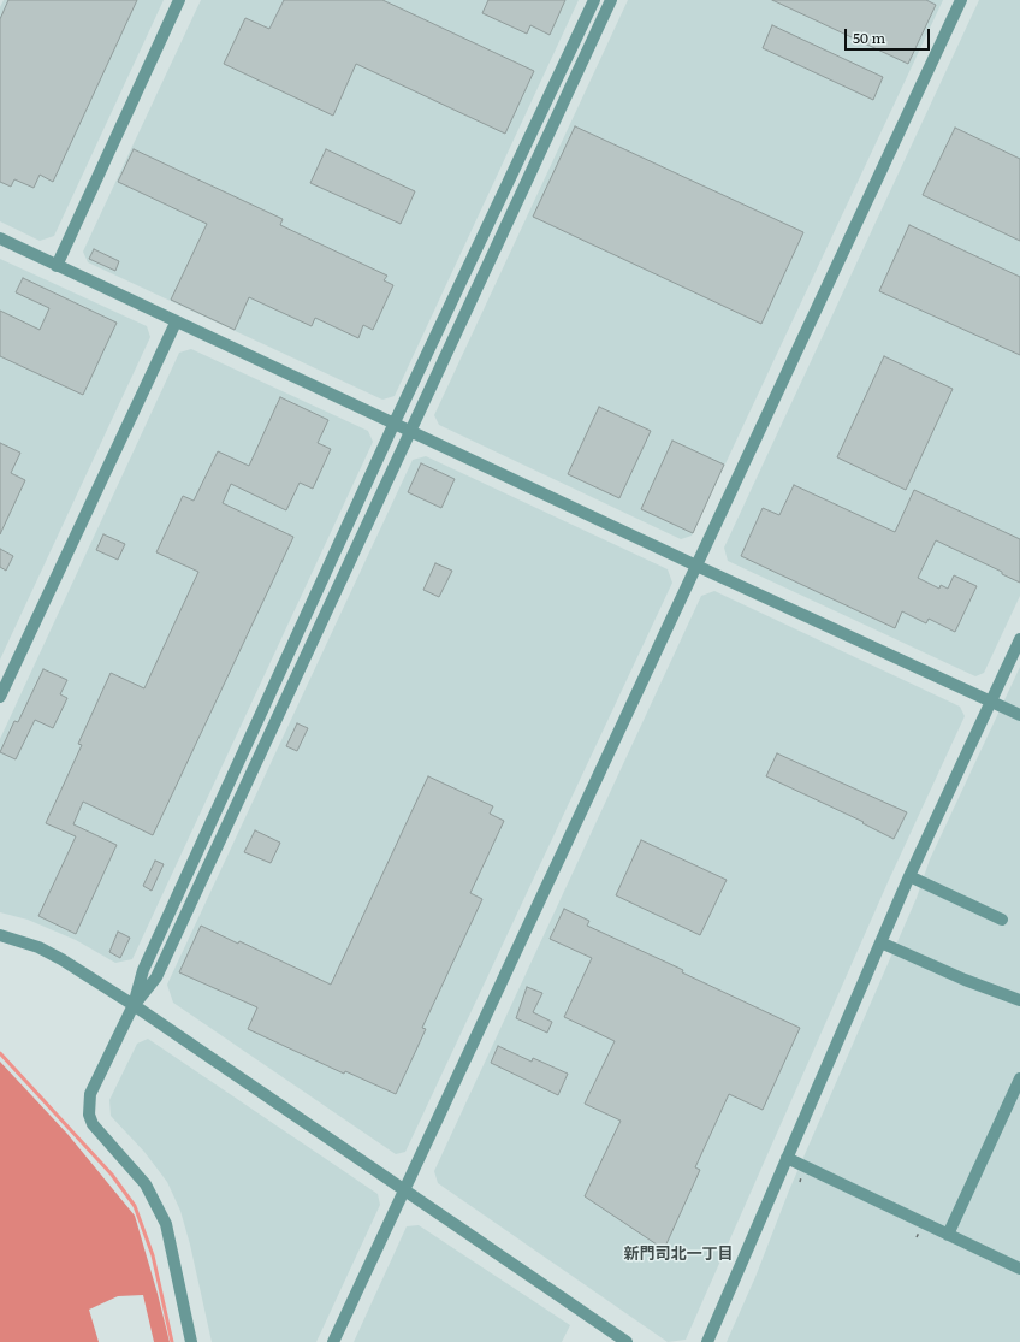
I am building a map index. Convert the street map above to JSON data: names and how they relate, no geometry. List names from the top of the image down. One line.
{"districts":["新門司北一丁目"],"scale_bar":"50 m"}
